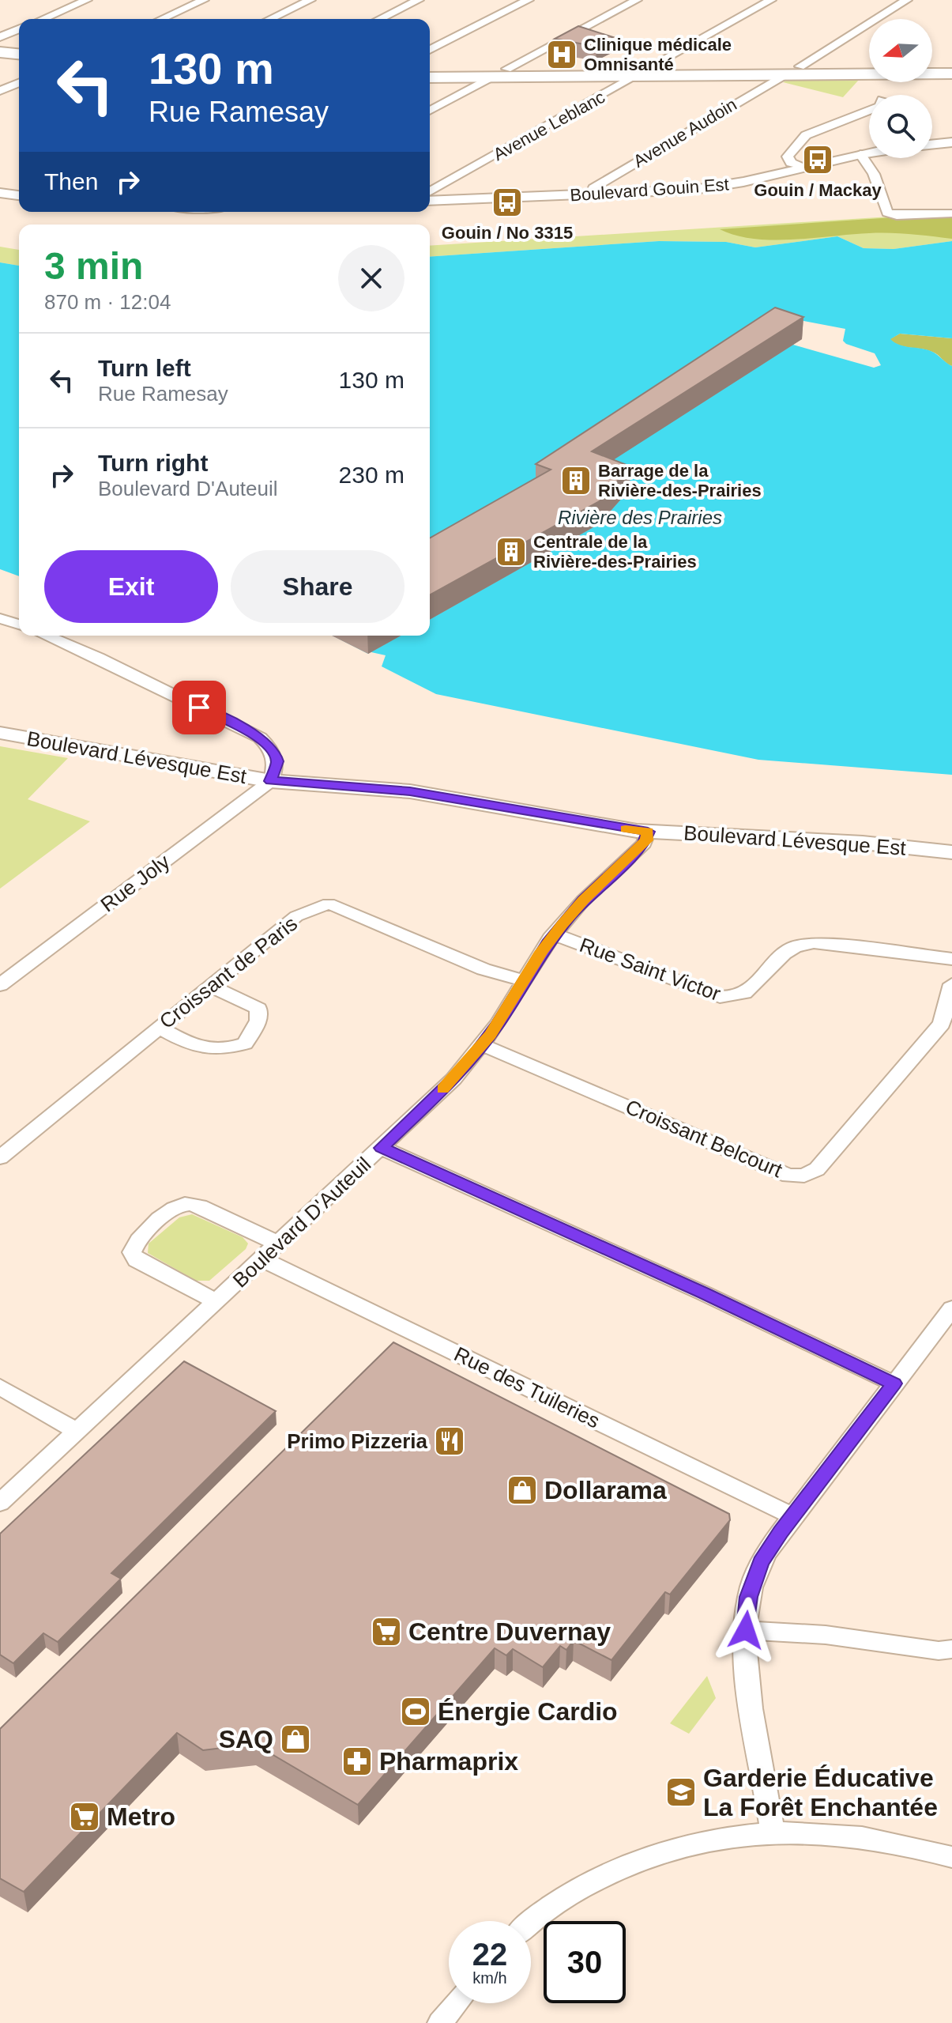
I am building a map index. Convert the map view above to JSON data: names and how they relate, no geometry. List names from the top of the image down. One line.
{"streets":{"street":["Avenue Leblanc","Avenue Audoin","Boulevard Gouin Est","Boulevard Lévesque Est","Rue Joly","Rue Saint Victor","Croissant de Paris","Croissant Belcourt","Boulevard D'Auteuil","Rue des Tuileries"]},"crossings":[["Avenue Audoin","Boulevard Gouin Est"],["Boulevard Lévesque Est","Rue Joly"],["Boulevard Lévesque Est","Boulevard D'Auteuil"],["Rue Saint Victor","Boulevard D'Auteuil"],["Croissant de Paris","Boulevard D'Auteuil"],["Croissant Belcourt","Boulevard D'Auteuil"],["Boulevard D'Auteuil","Rue des Tuileries"]],"water":["Rivière des Prairies"],"places":{"hospital":["Clinique médicale Omnisanté"],"bus stop":["Gouin / Mackay","Gouin / No 3315"],"building":["Barrage de la Rivière-des-Prairies","Centrale de la Rivière-des-Prairies"],"restaurant":["Primo Pizzeria"],"shop":["Dollarama","SAQ"],"supermarket":["Centre Duvernay","Metro"],"sports":["Énergie Cardio"],"pharmacy":["Pharmaprix"],"school or university":["Garderie Éducative La Forêt Enchantée"]},"north":"left","page":{"turn":["130 m","Rue Ramesay"],"then":"Then","heading":["3 min","870 m · 12:04"],"list":[{"name":"Turn left","note":"Rue Ramesay","value":"130 m"},{"name":"Turn right","note":"Boulevard D'Auteuil","value":"230 m"}],"buttons":["Exit","Share"],"speed":"22 km/h","limit":"30"}}
